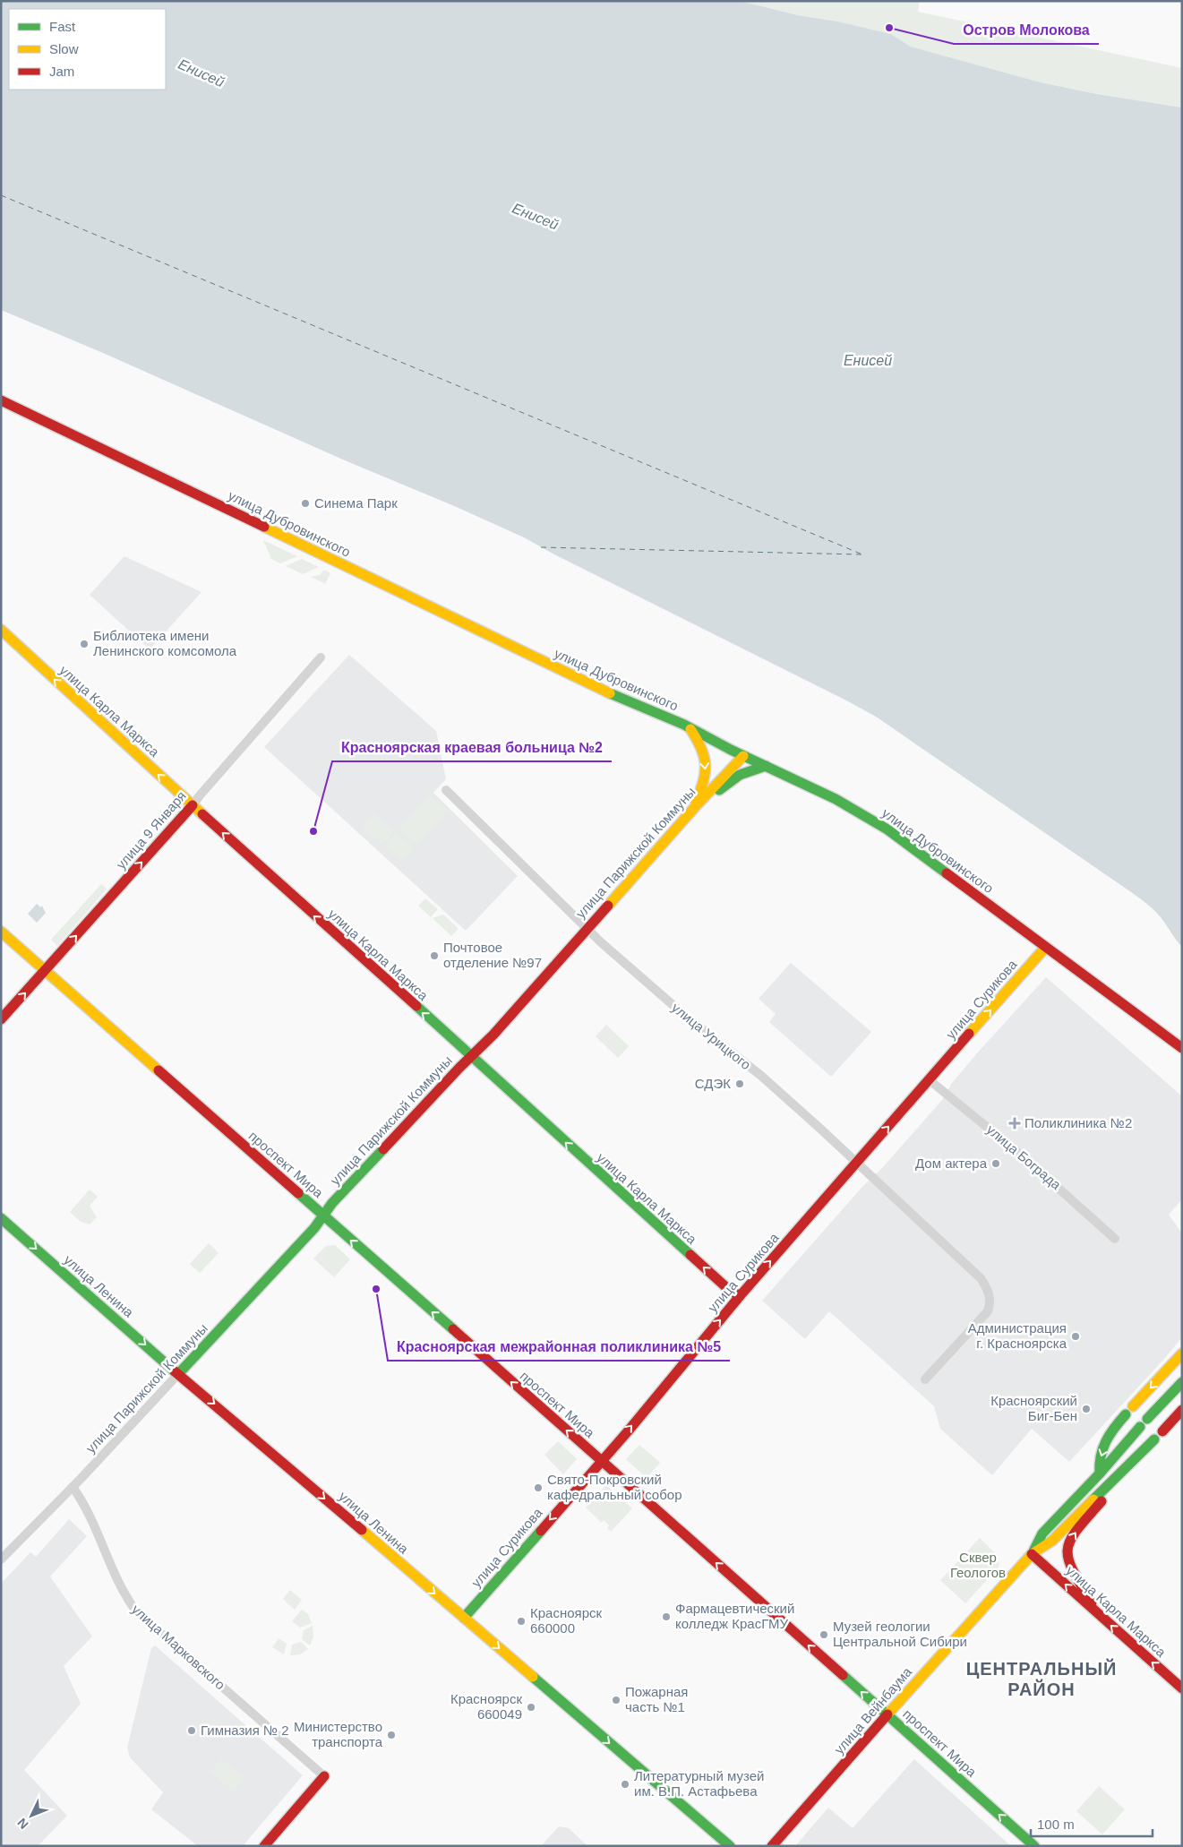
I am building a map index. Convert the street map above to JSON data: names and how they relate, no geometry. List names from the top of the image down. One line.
{"streets":{"main road":["улица Дубровинского","улица Карла Маркса","улица 9 Января","улица Парижской Коммуны","улица Сурикова","проспект Мира","улица Ленина","улица Вейнбаума"],"street":["улица Урицкого","улица Бограда","улица Марковского"]},"crossings":[["улица Дубровинского","улица Парижской Коммуны"],["улица Дубровинского","улица Сурикова"],["улица Карла Маркса","улица 9 Января"],["улица Карла Маркса","улица Парижской Коммуны"],["улица Карла Маркса","улица Сурикова"],["улица Карла Маркса","улица Вейнбаума"],["улица 9 Января","проспект Мира"],["улица Парижской Коммуны","улица Урицкого"],["улица Парижской Коммуны","проспект Мира"],["улица Парижской Коммуны","улица Ленина"],["улица Парижской Коммуны","улица Марковского"],["улица Сурикова","улица Урицкого"],["улица Сурикова","улица Бограда"],["улица Сурикова","проспект Мира"],["улица Сурикова","улица Ленина"],["проспект Мира","улица Вейнбаума"]],"one_way":["улица Карла Маркса","улица 9 Января","проспект Мира","улица Ленина"],"districts":["ЦЕНТРАЛЬНЫЙ РАЙОН"],"water":["Енисей"],"parks":["Сквер Геологов"],"places":{"other":["Остров Молокова","Синема Парк","Библиотека имени Ленинского комсомола","Красноярская краевая больница №2","Почтовое отделение №97","СДЭК","Дом актера","Красноярская межрайонная поликлиника №5","Администрация г. Красноярска","Красноярский Биг-Бен","Свято-Покровский кафедральный собор","Фармацевтический колледж КрасГМУ","Красноярск 660000","Музей геологии Центральной Сибири","Пожарная часть №1","Красноярск 660049","Гимназия № 2","Министерство транспорта","Литературный музей им. В.П. Астафьева"],"health":["Поликлиника №2"]},"legend":["Fast","Slow","Jam"],"scale_bar":"100 m","north":"bottom left"}
